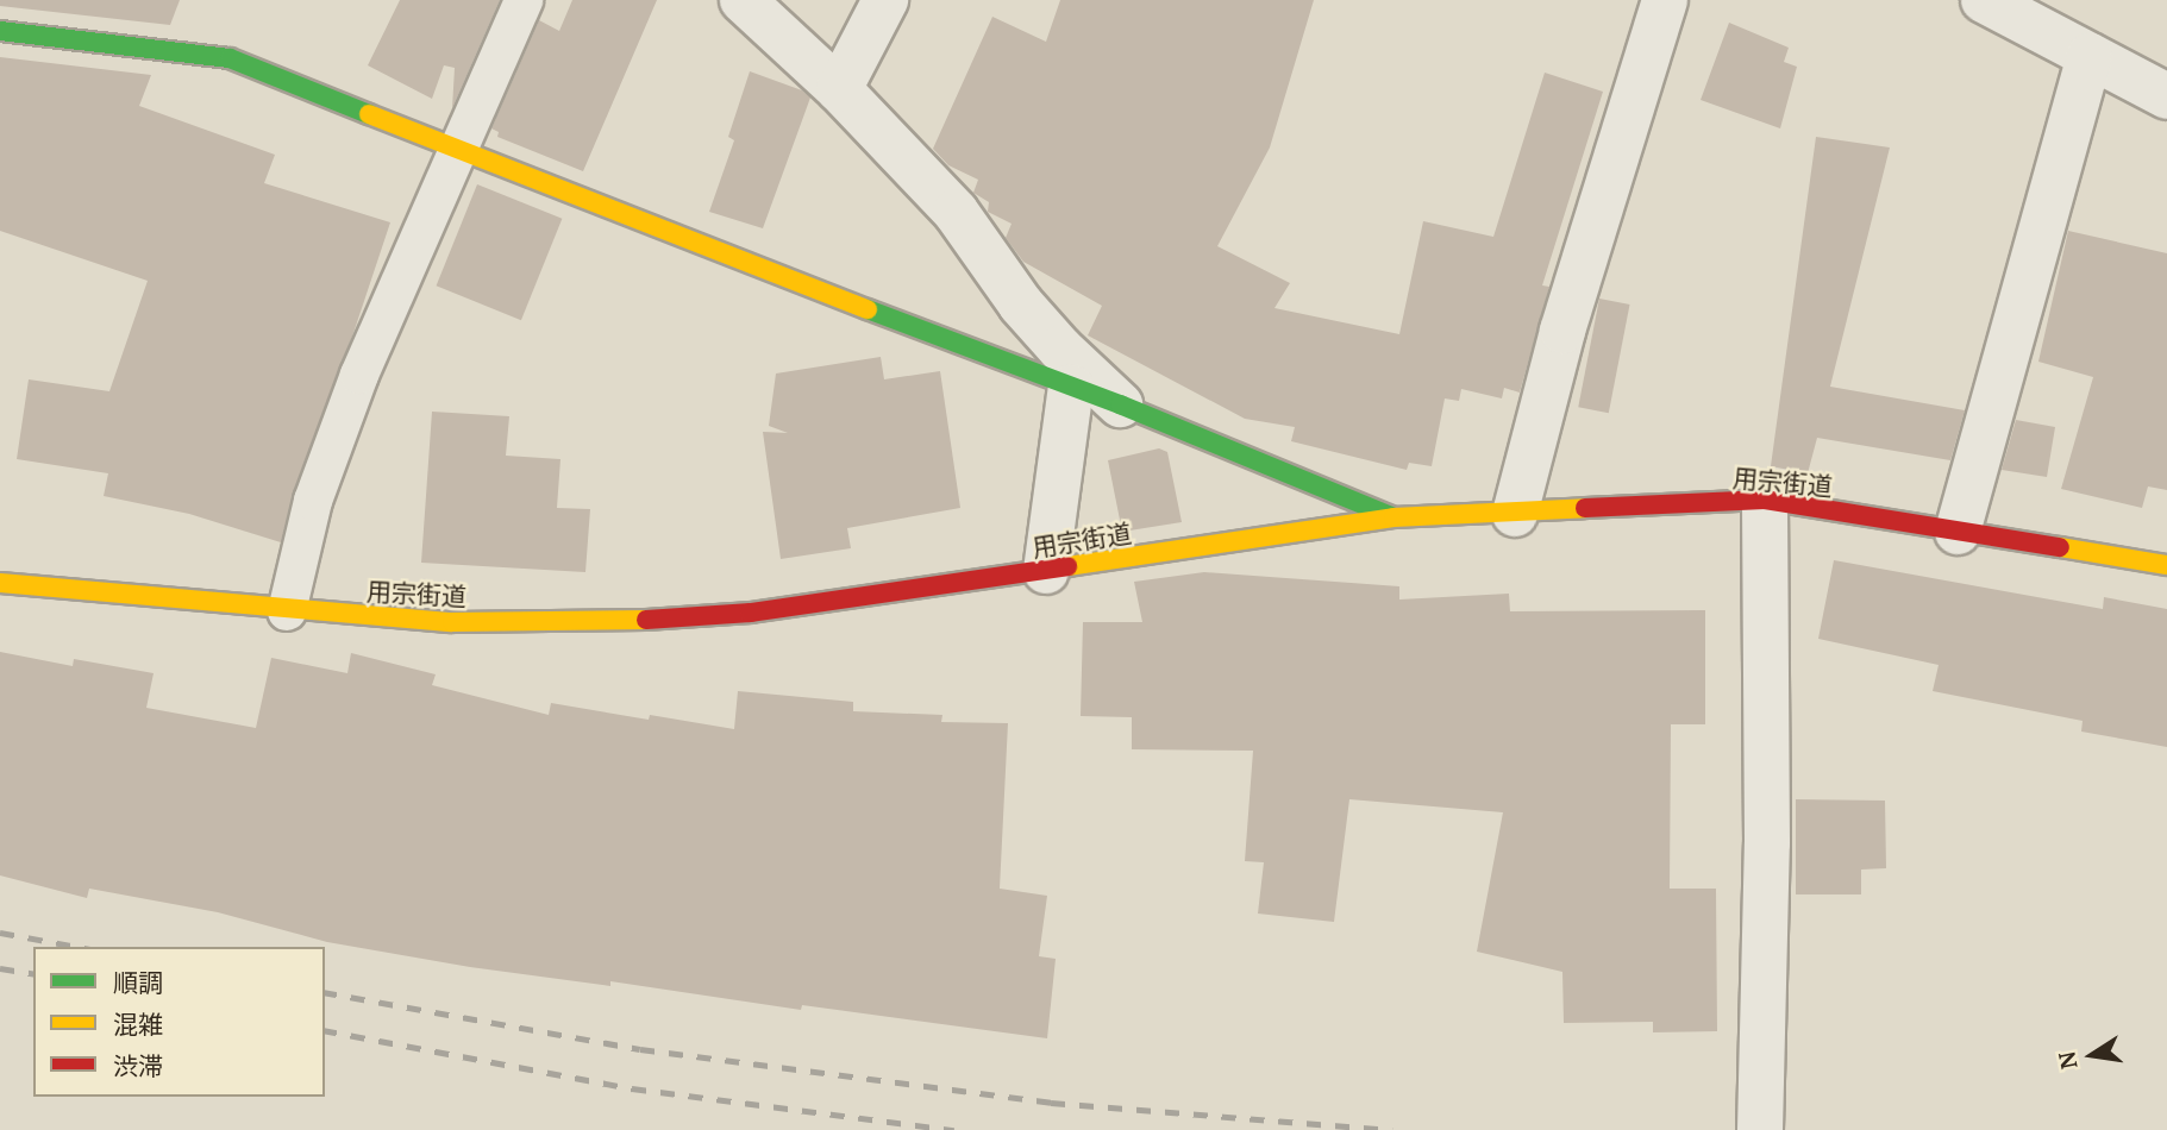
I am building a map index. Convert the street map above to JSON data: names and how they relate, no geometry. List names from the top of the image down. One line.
{"streets":{"main road":["用宗街道"]},"legend":["順調","混雑","渋滞"],"north":"left"}
